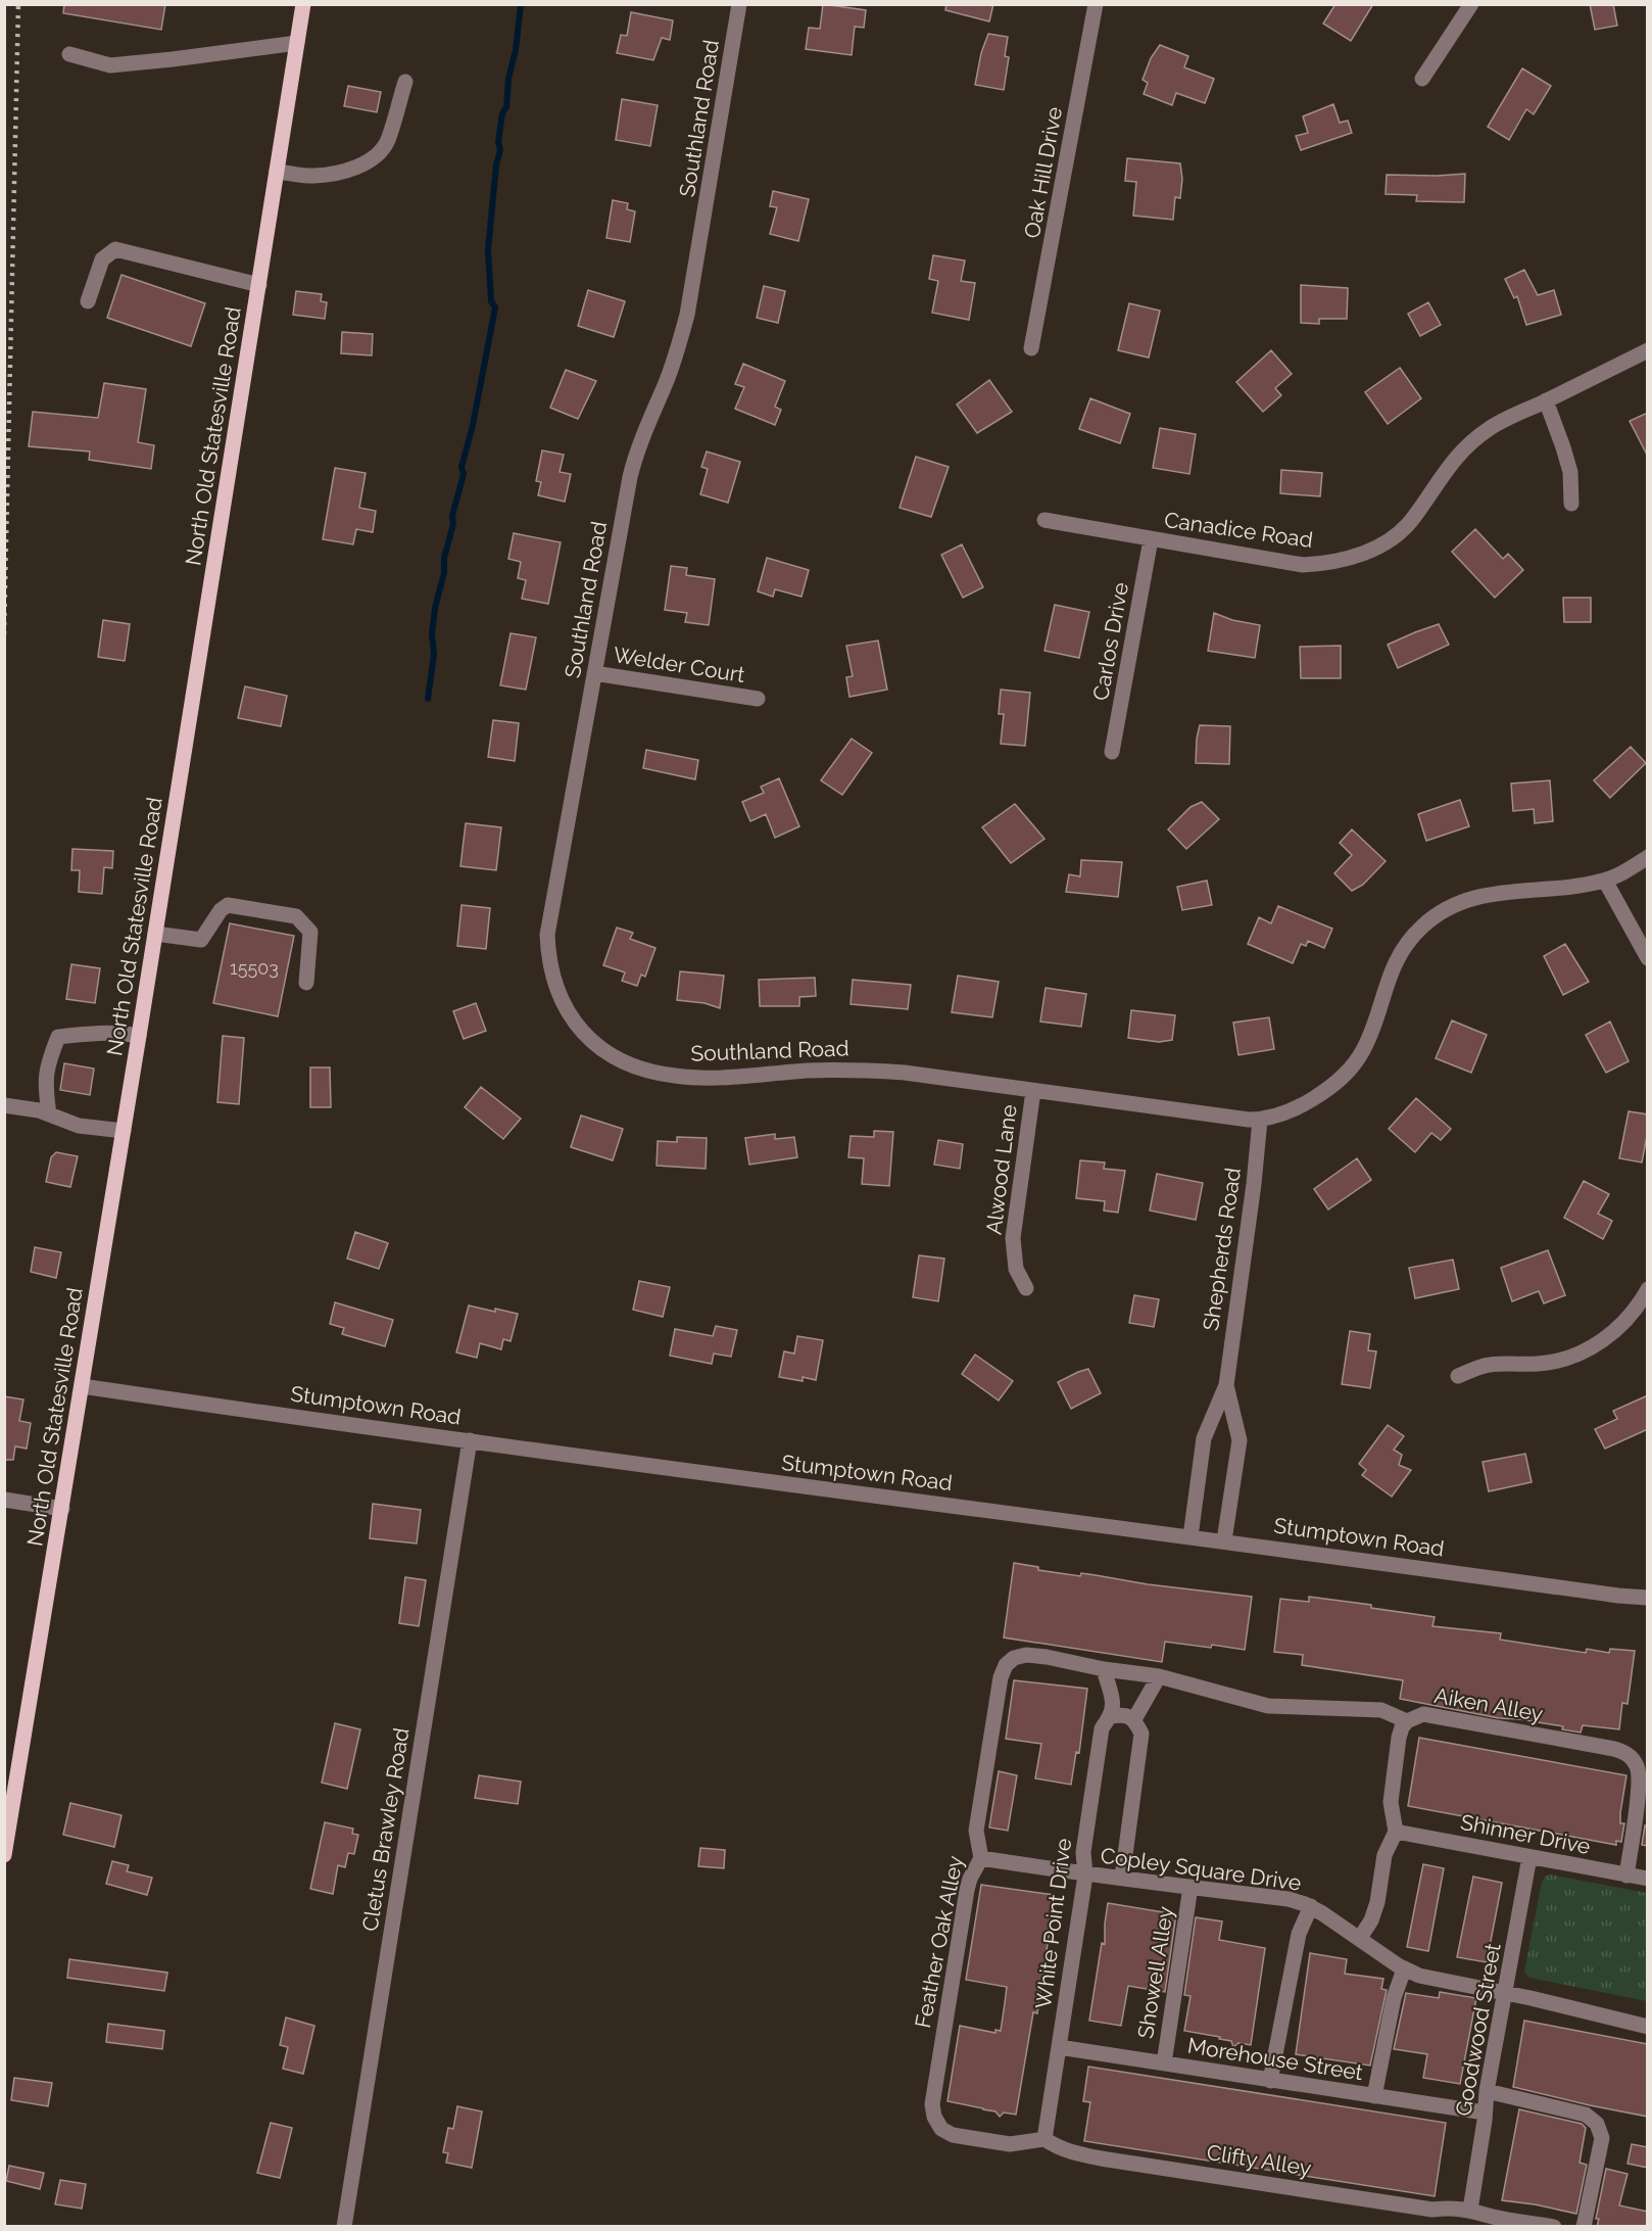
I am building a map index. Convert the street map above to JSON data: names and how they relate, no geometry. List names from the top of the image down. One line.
{"streets":{"main road":["North Old Statesville Road"],"street":["Southland Road","Oak Hill Drive","Canadice Road","Carlos Drive","Welder Court","Alwood Lane","Shepherds Road","Stumptown Road","Aiken Alley","Cletus Brawley Road","Shinner Drive","Copley Square Drive","White Point Drive","Feather Oak Alley","Showell Alley","Goodwood Street","Morehouse Street","Clifty Alley"]},"crossings":[["Southland Road","Welder Court"],["Southland Road","Alwood Lane"],["Southland Road","Shepherds Road"],["North Old Statesville Road","Stumptown Road"],["Canadice Road","Carlos Drive"],["Shepherds Road","Stumptown Road"],["Stumptown Road","Cletus Brawley Road"],["Aiken Alley","Shinner Drive"],["Aiken Alley","Feather Oak Alley"],["Shinner Drive","Goodwood Street"],["Copley Square Drive","White Point Drive"],["Copley Square Drive","Feather Oak Alley"],["Copley Square Drive","Showell Alley"],["Copley Square Drive","Goodwood Street"],["White Point Drive","Feather Oak Alley"],["White Point Drive","Morehouse Street"],["White Point Drive","Clifty Alley"],["Feather Oak Alley","Clifty Alley"],["Showell Alley","Morehouse Street"],["Goodwood Street","Morehouse Street"],["Goodwood Street","Clifty Alley"]],"house_numbers":["15503"]}
